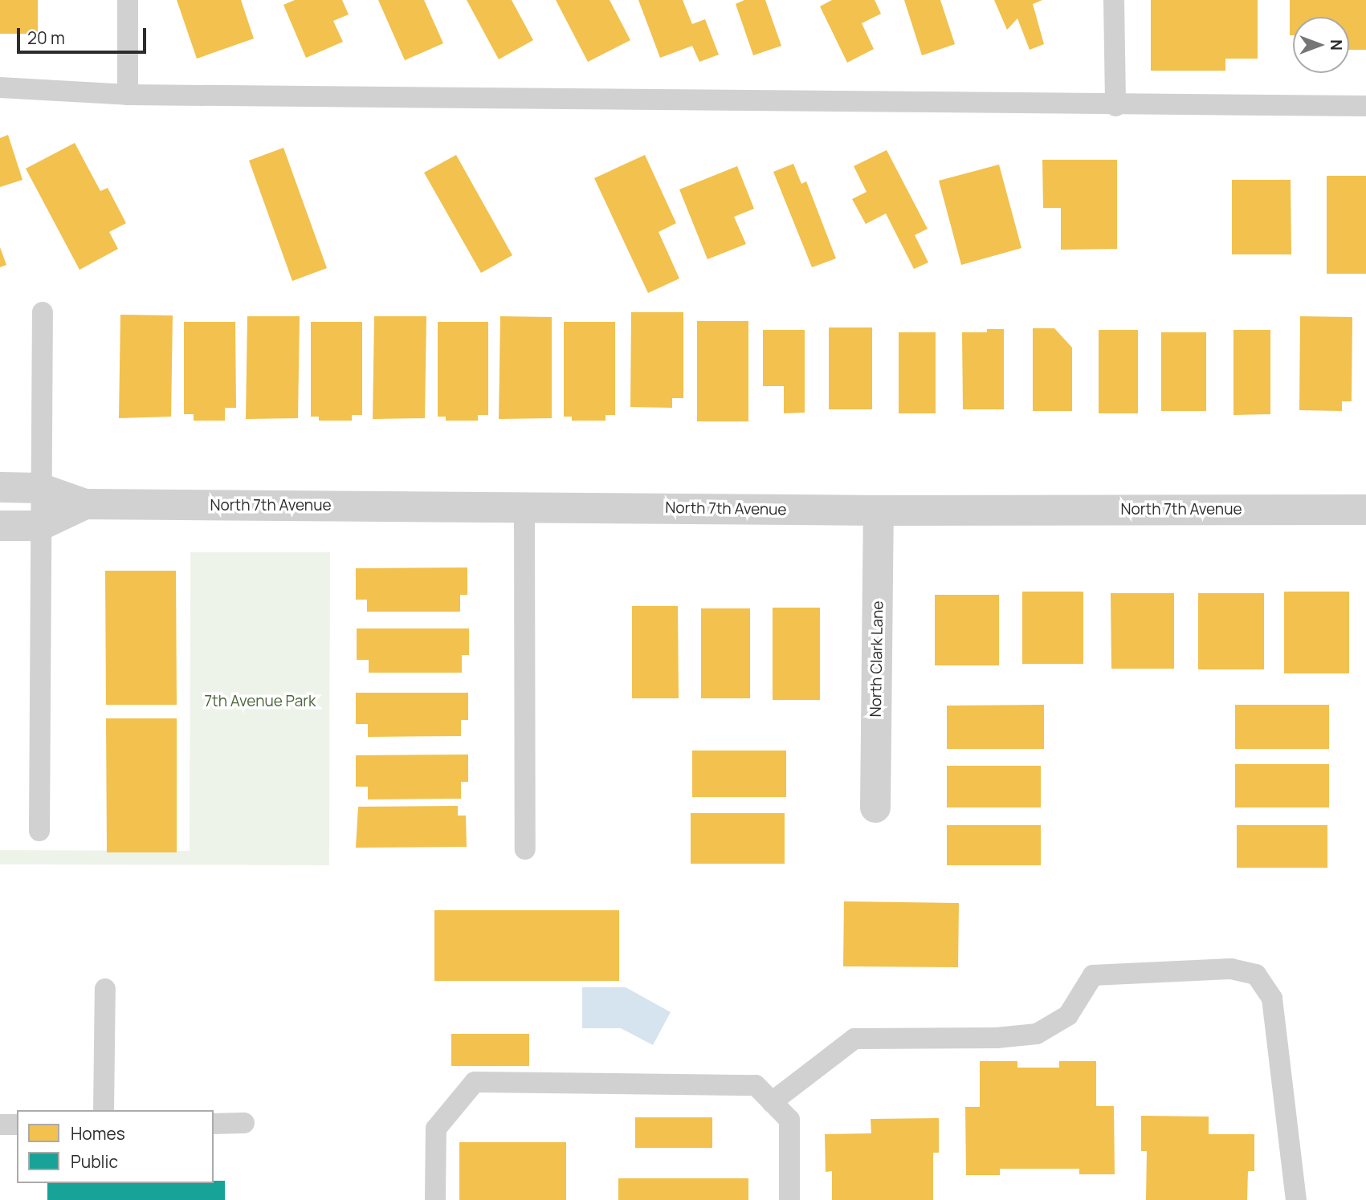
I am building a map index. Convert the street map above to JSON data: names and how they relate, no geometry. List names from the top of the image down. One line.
{"streets":{"street":["North 7th Avenue","North Clark Lane"]},"crossings":[["North 7th Avenue","North Clark Lane"]],"parks":["7th Avenue Park"],"legend":["Homes","Public"],"scale_bar":"20 m","north":"right"}
